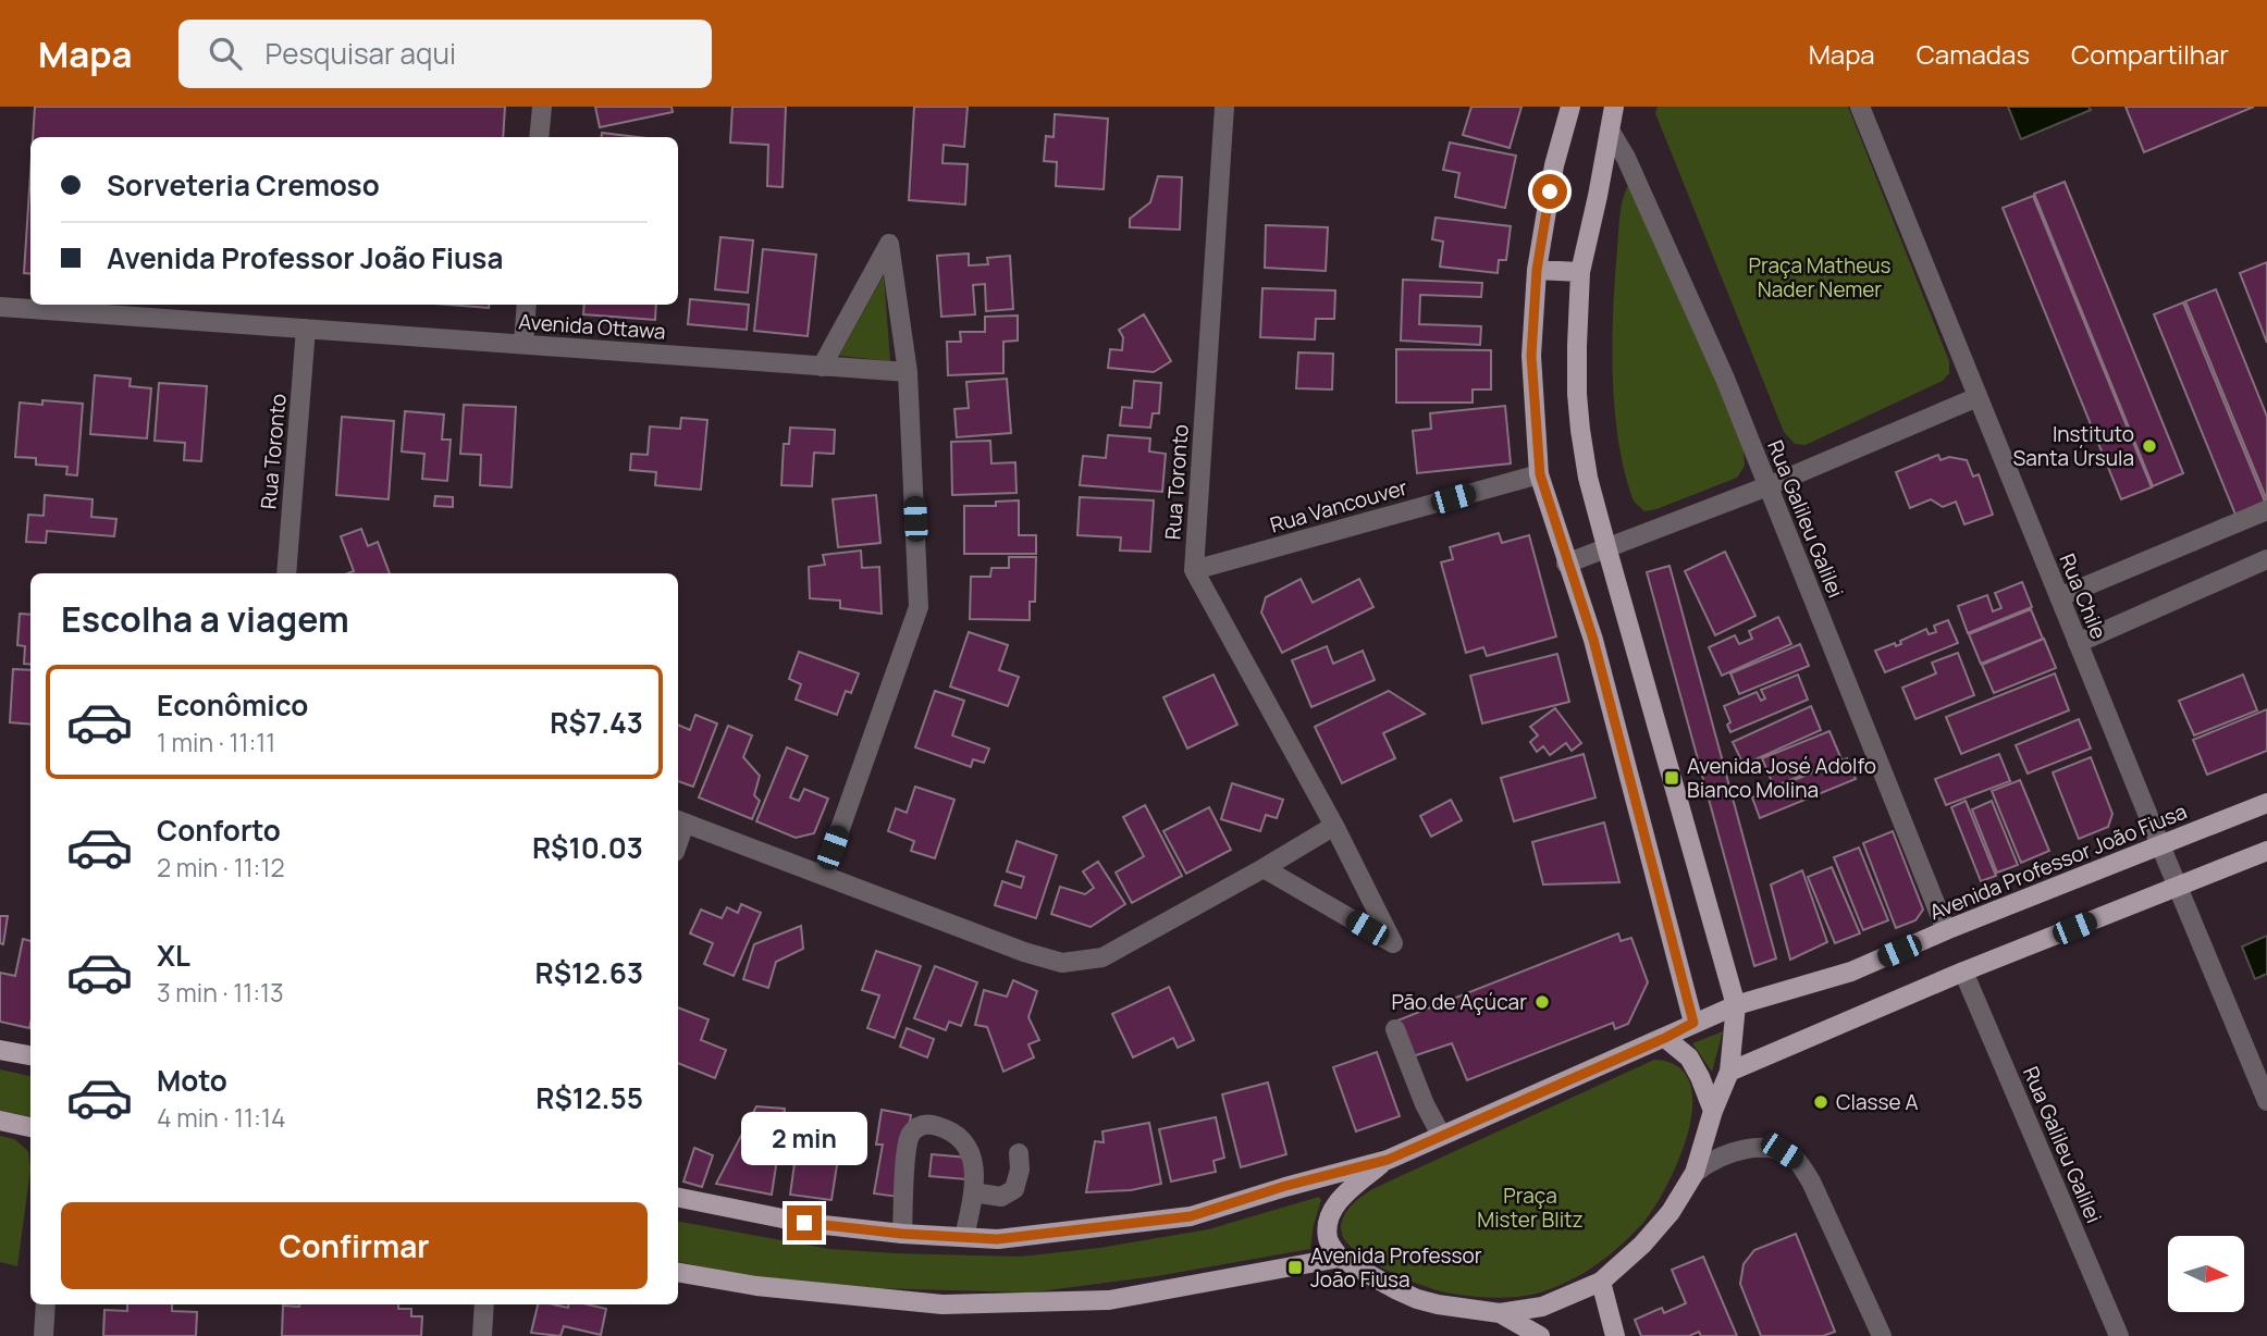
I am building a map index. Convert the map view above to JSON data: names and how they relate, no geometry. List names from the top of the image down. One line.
{"streets":{"main road":["Avenida Professor João Fiusa"],"street":["Avenida Ottawa","Rua Toronto","Rua Vancouver","Rua Galileu Galilei","Rua Chile"]},"crossings":[["Avenida Ottawa","Rua Toronto"],["Rua Toronto","Rua Vancouver"],["Rua Galileu Galilei","Avenida Professor João Fiusa"],["Rua Chile","Avenida Professor João Fiusa"]],"parks":["Praça Matheus Nader Nemer","Praça Mister Blitz"],"places":{"other":["Instituto Santa Úrsula","Pão de Açúcar","Classe A"],"transit":["Avenida José Adolfo Bianco Molina","Avenida Professor João Fiusa"]},"north":"right","page":{"header":"Mapa","search":"Pesquisar aqui","nav":["Mapa","Camadas","Compartilhar"],"banner":["Sorveteria Cremoso","Avenida Professor João Fiusa"],"heading":"Escolha a viagem","list":[{"name":"Econômico","note":"1 min · 11:11","value":"R$7.43"},{"name":"Conforto","note":"2 min · 11:12","value":"R$10.03"},{"name":"XL","note":"3 min · 11:13","value":"R$12.63"},{"name":"Moto","note":"4 min · 11:14","value":"R$12.55"}],"bubble":"2 min","buttons":"Confirmar"}}
